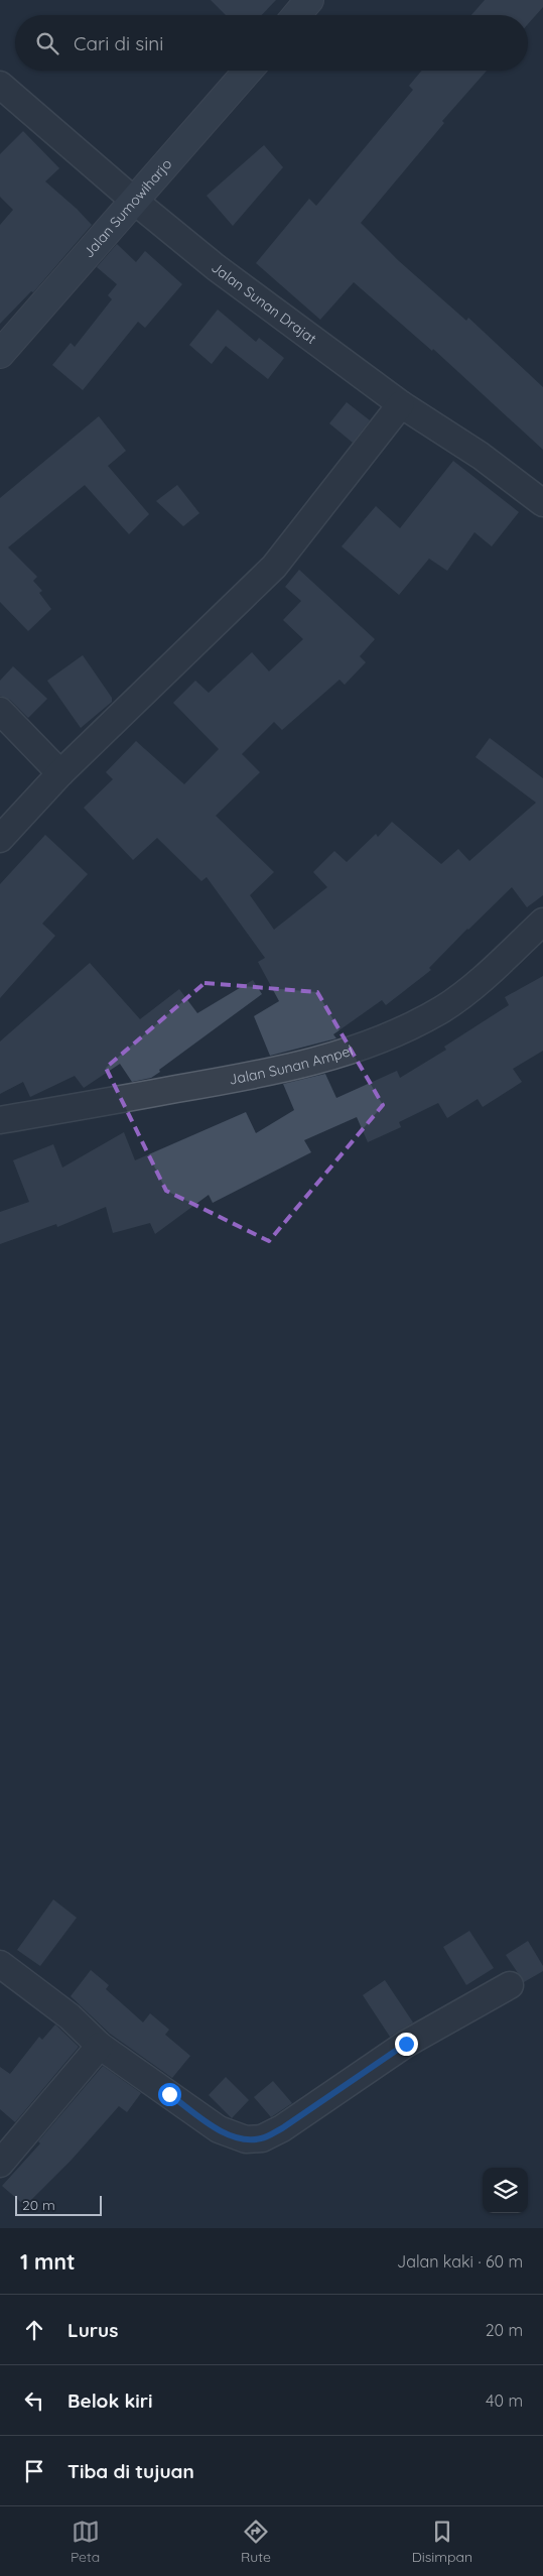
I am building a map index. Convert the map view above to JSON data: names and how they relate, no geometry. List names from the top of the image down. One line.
{"streets":{"street":["Jalan Sumowiharjo","Jalan Sunan Drajat","Jalan Sunan Ampel"]},"crossings":[["Jalan Sumowiharjo","Jalan Sunan Drajat"]],"scale_bar":"20 m","page":{"search":"Cari di sini","scale":"20 m","heading":["1 mnt","Jalan kaki · 60 m"],"list":[["Lurus","20 m"],["Belok kiri","40 m"],"Tiba di tujuan"],"nav":["Peta","Rute","Disimpan"]}}
